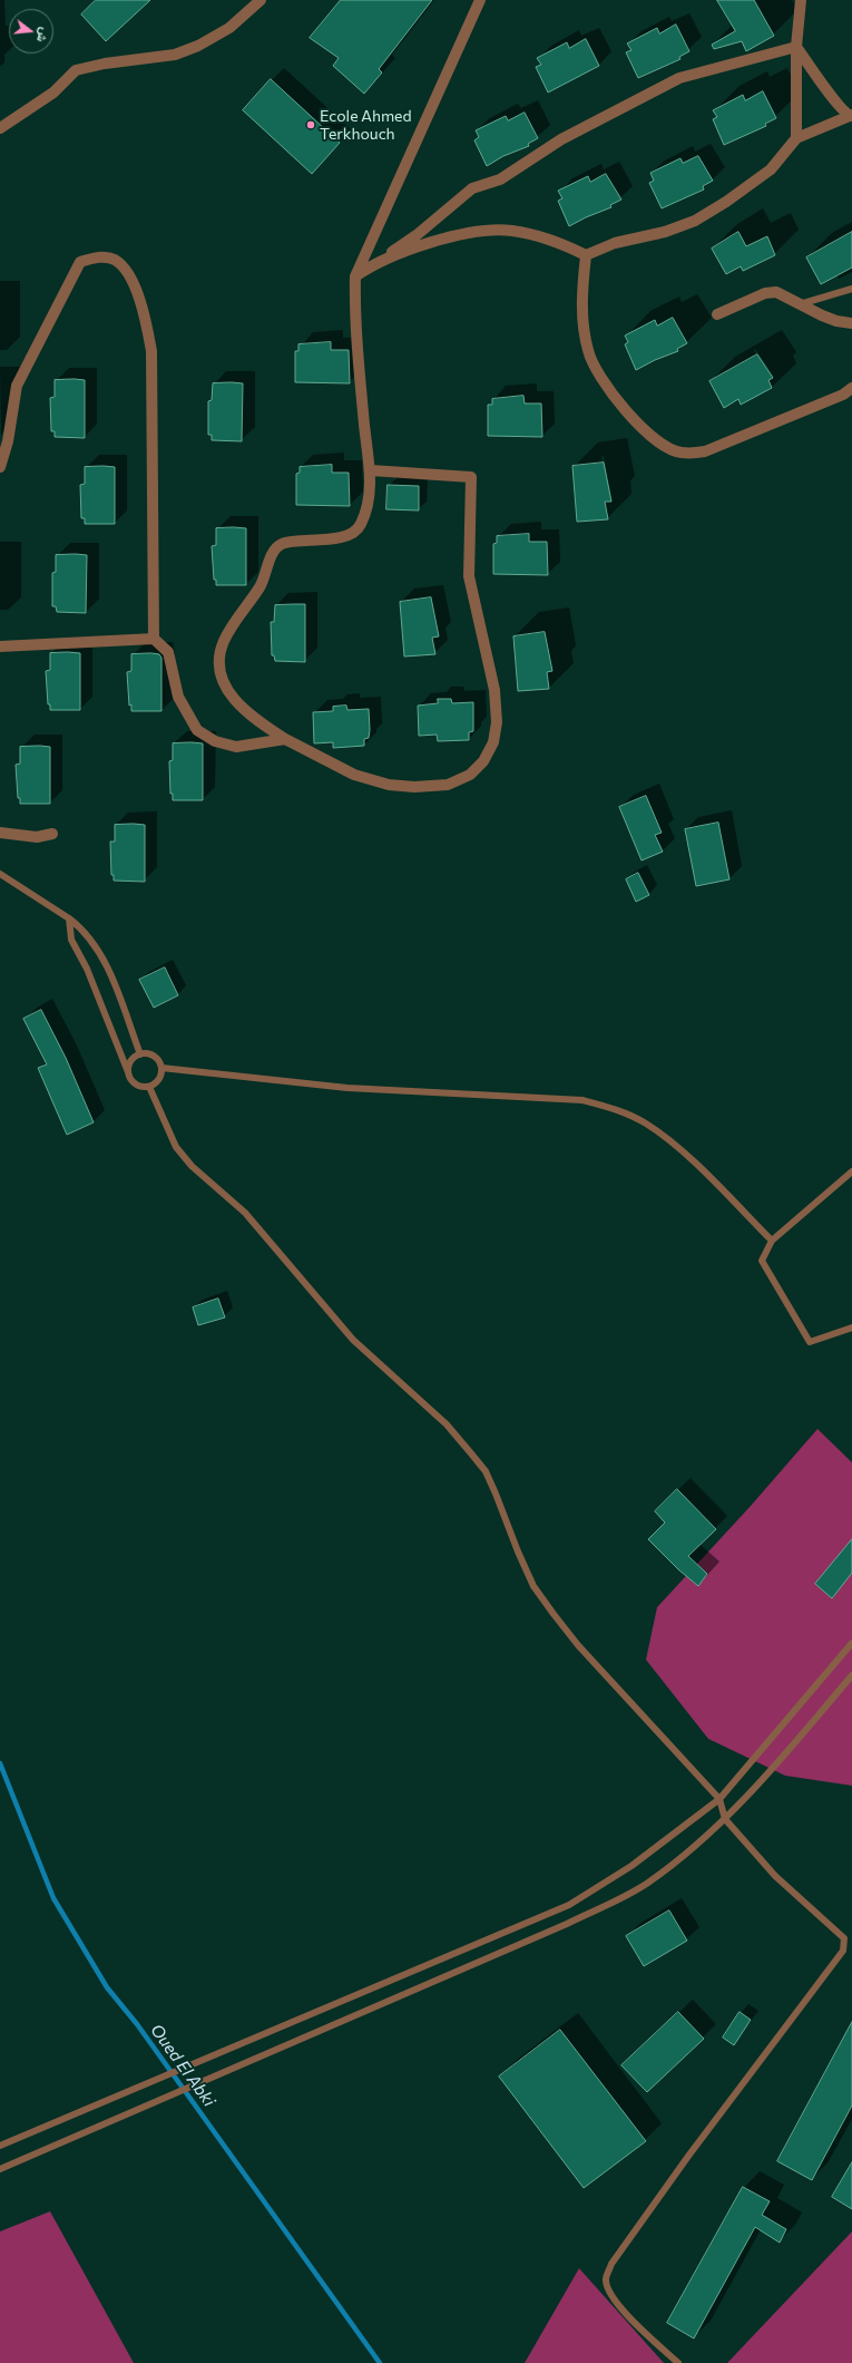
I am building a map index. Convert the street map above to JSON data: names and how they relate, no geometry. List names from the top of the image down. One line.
{"water":["Oued El Abki"],"places":["Ecole Ahmed Terkhouch"],"north":"right"}
